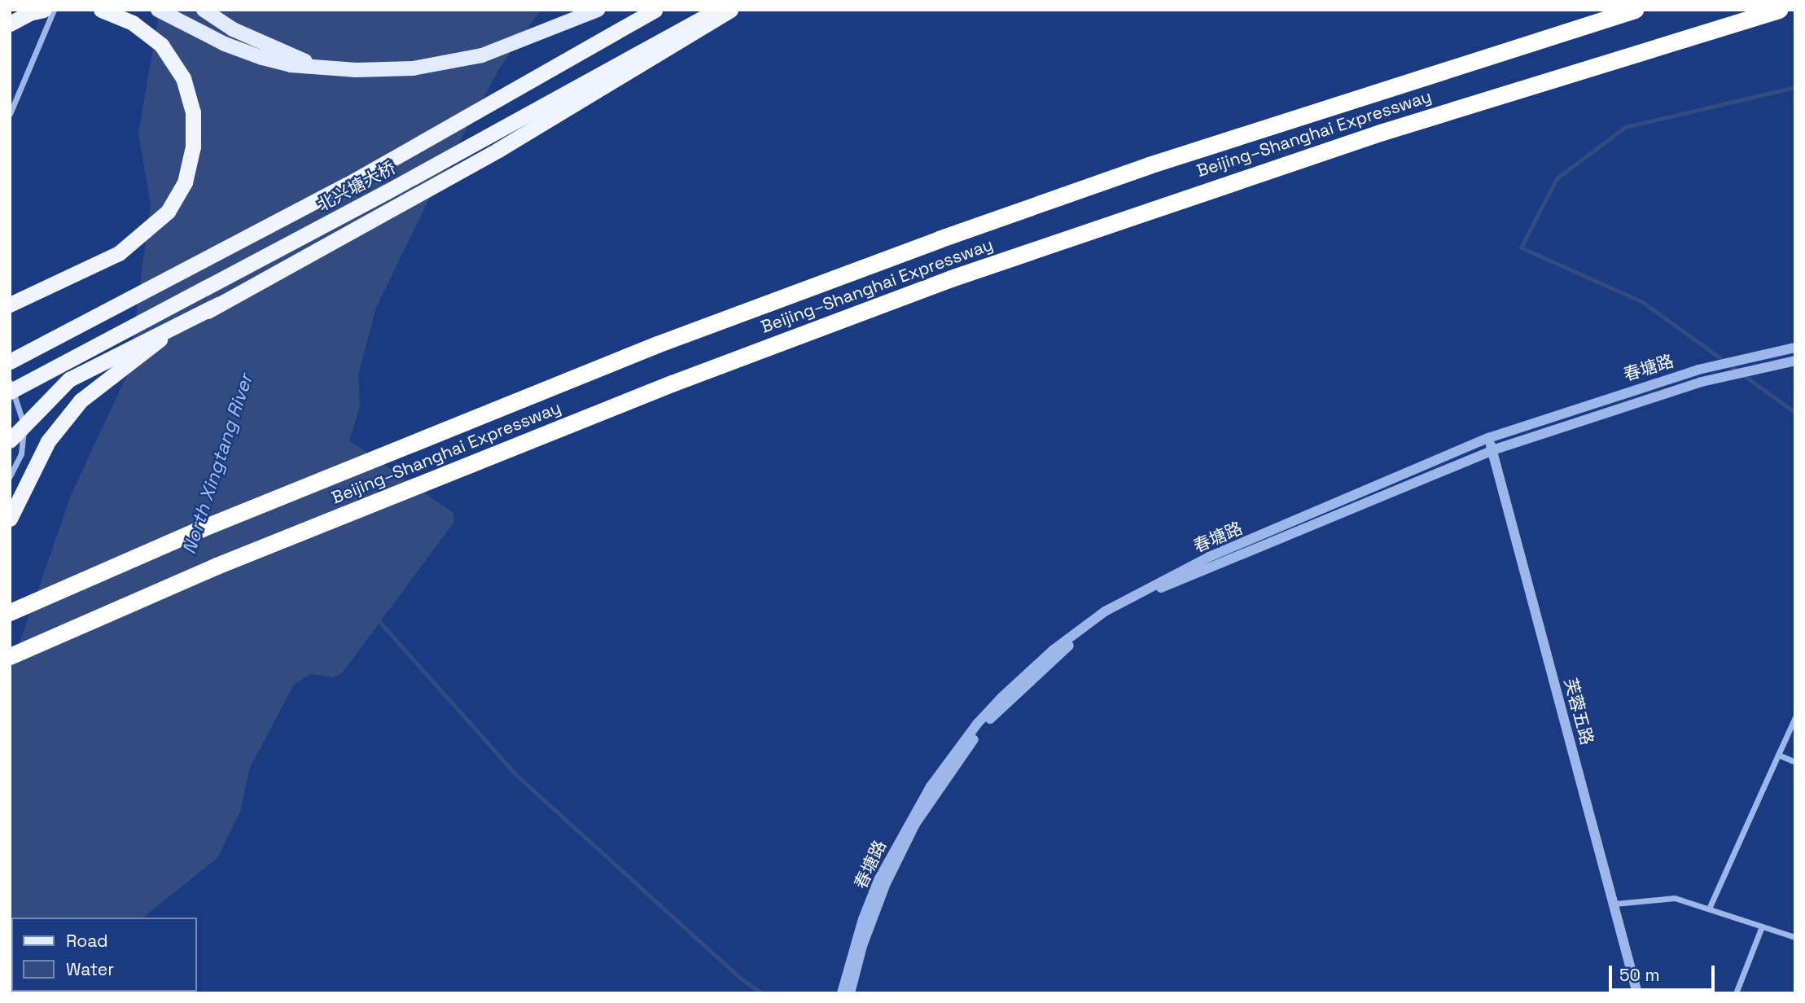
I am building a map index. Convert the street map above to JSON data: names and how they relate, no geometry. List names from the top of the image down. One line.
{"streets":{"highway":["Beijing–Shanghai Expressway","北兴塘大桥"],"street":["春塘路","芙蓉五路"]},"crossings":[["春塘路","芙蓉五路"]],"water":["North Xingtang River"],"legend":["Road","Water"],"scale_bar":"50 m"}
